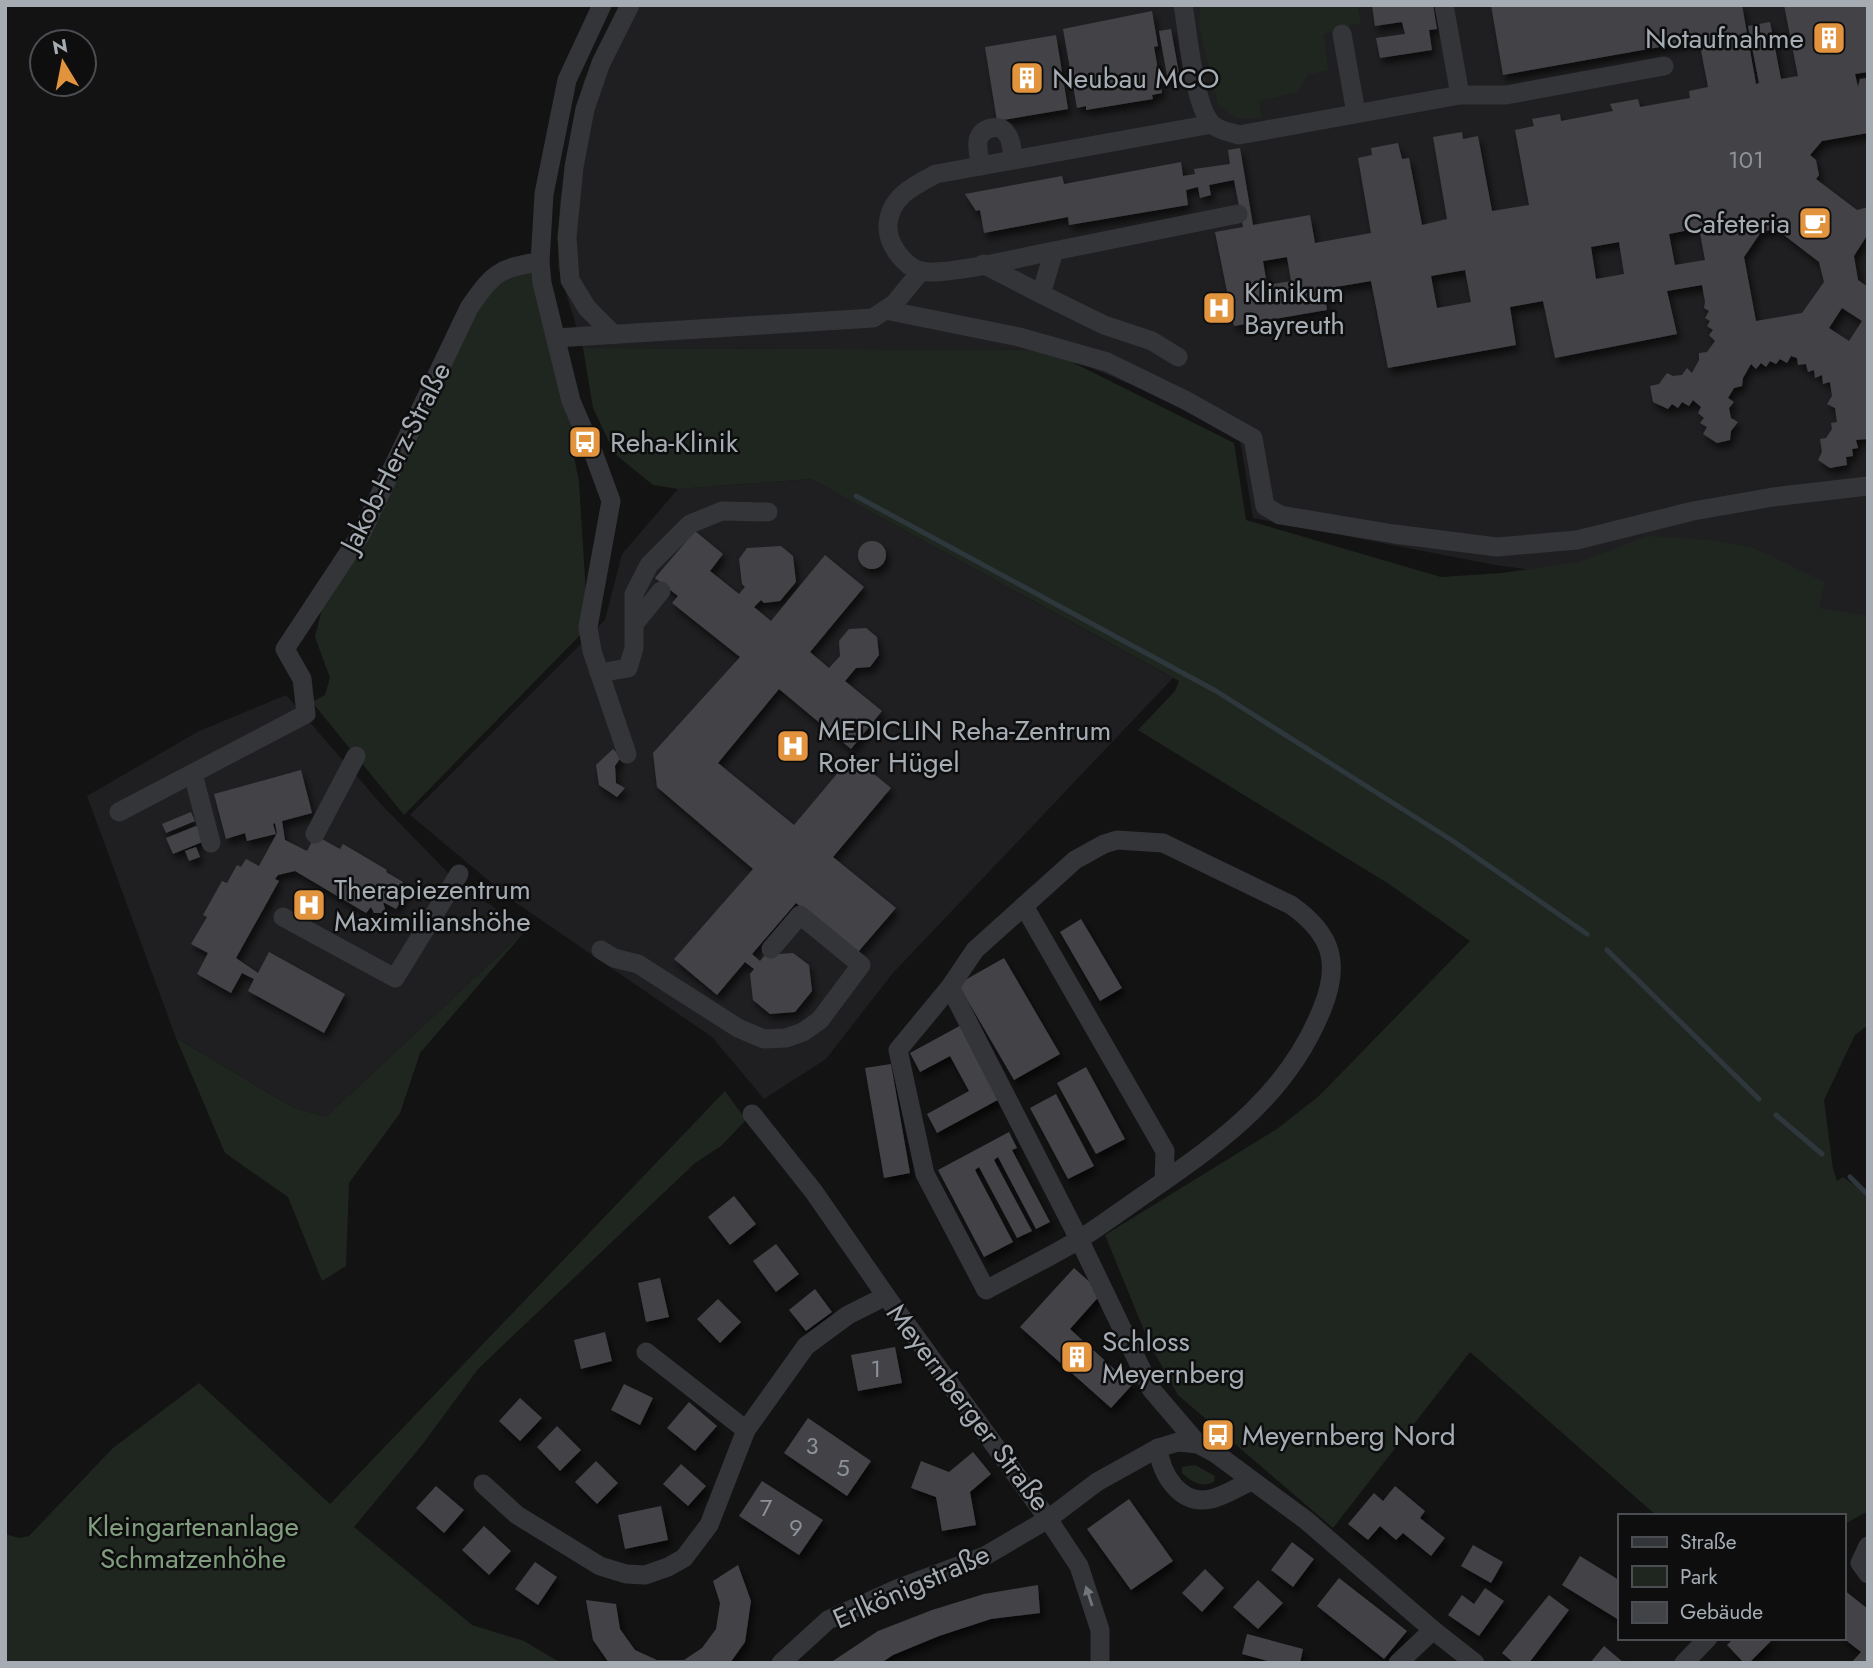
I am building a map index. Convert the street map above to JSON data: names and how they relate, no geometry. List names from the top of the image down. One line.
{"streets":{"street":["Jakob-Herz-Straße","Meyernberger Straße","Erlkönigstraße"]},"crossings":[["Meyernberger Straße","Erlkönigstraße"]],"parks":["Kleingartenanlage Schmatzenhöhe"],"places":{"building":["Notaufnahme","Neubau MCO","Schloss Meyernberg"],"cafe":["Cafeteria"],"hospital":["Klinikum Bayreuth","MEDICLIN Reha-Zentrum Roter Hügel","Therapiezentrum Maximilianshöhe"],"bus stop":["Reha-Klinik","Meyernberg Nord"]},"house_numbers":["101","1","3","5","7","9"],"legend":["Straße","Park","Gebäude"],"north":"top"}
